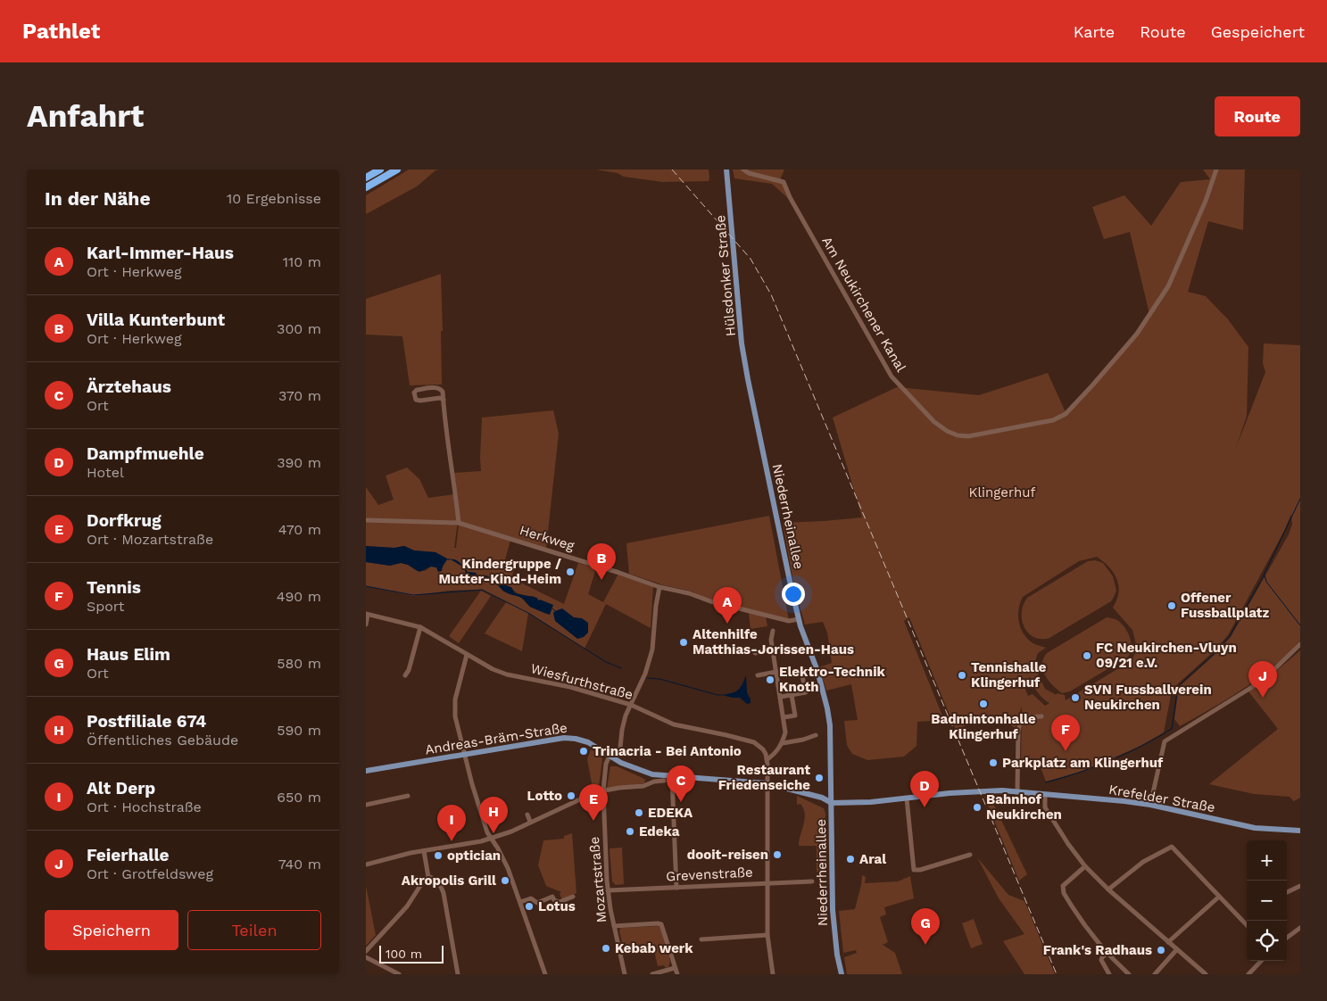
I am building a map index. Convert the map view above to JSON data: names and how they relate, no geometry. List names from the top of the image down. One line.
{"streets":{"main road":["Hülsdonker Straße","Niederrheinallee","Andreas-Bräm-Straße","Krefelder Straße"],"street":["Am Neukirchener Kanal","Herkweg","Wiesfurthstraße","Grevenstraße","Mozartstraße"]},"crossings":[["Hülsdonker Straße","Niederrheinallee"],["Niederrheinallee","Herkweg"],["Niederrheinallee","Andreas-Bräm-Straße"],["Niederrheinallee","Krefelder Straße"],["Andreas-Bräm-Straße","Krefelder Straße"],["Andreas-Bräm-Straße","Mozartstraße"],["Grevenstraße","Mozartstraße"]],"parks":["Klingerhuf"],"places":["Kindergruppe / Mutter-Kind-Heim","Offener Fussballplatz","Altenhilfe Matthias-Jorissen-Haus","FC Neukirchen-Vluyn 09/21 e.V.","Tennishalle Klingerhuf","Elektro-Technik Knoth","SVN Fussballverein Neukirchen","Badmintonhalle Klingerhuf","Trinacria - Bei Antonio","Parkplatz am Klingerhuf","Restaurant Friedenseiche","Lotto","Bahnhof Neukirchen","EDEKA","Edeka","dooit-reisen","optician","Aral","Akropolis Grill","Lotus","Kebab werk","Frank's Radhaus"],"scale_bar":"100 m","page":{"header":"Pathlet","nav":["Karte","Route","Gespeichert"],"buttons":["Route",["Speichern","Teilen"]],"title":"Anfahrt","heading":["In der Nähe","10 Ergebnisse"],"list":[{"mark":"A","name":"Karl-Immer-Haus","note":"Ort · Herkweg","value":"110 m"},{"mark":"B","name":"Villa Kunterbunt","note":"Ort · Herkweg","value":"300 m"},{"mark":"C","name":"Ärztehaus","note":"Ort","value":"370 m"},{"mark":"D","name":"Dampfmuehle","note":"Hotel","value":"390 m"},{"mark":"E","name":"Dorfkrug","note":"Ort · Mozartstraße","value":"470 m"},{"mark":"F","name":"Tennis","note":"Sport","value":"490 m"},{"mark":"G","name":"Haus Elim","note":"Ort","value":"580 m"},{"mark":"H","name":"Postfiliale 674","note":"Öffentliches Gebäude","value":"590 m"},{"mark":"I","name":"Alt Derp","note":"Ort · Hochstraße","value":"650 m"},{"mark":"J","name":"Feierhalle","note":"Ort · Grotfeldsweg","value":"740 m"}],"pins":["B","A","J","F","C","D","E","H","I","G"],"map_buttons":["+","−"],"scale":"100 m"}}
